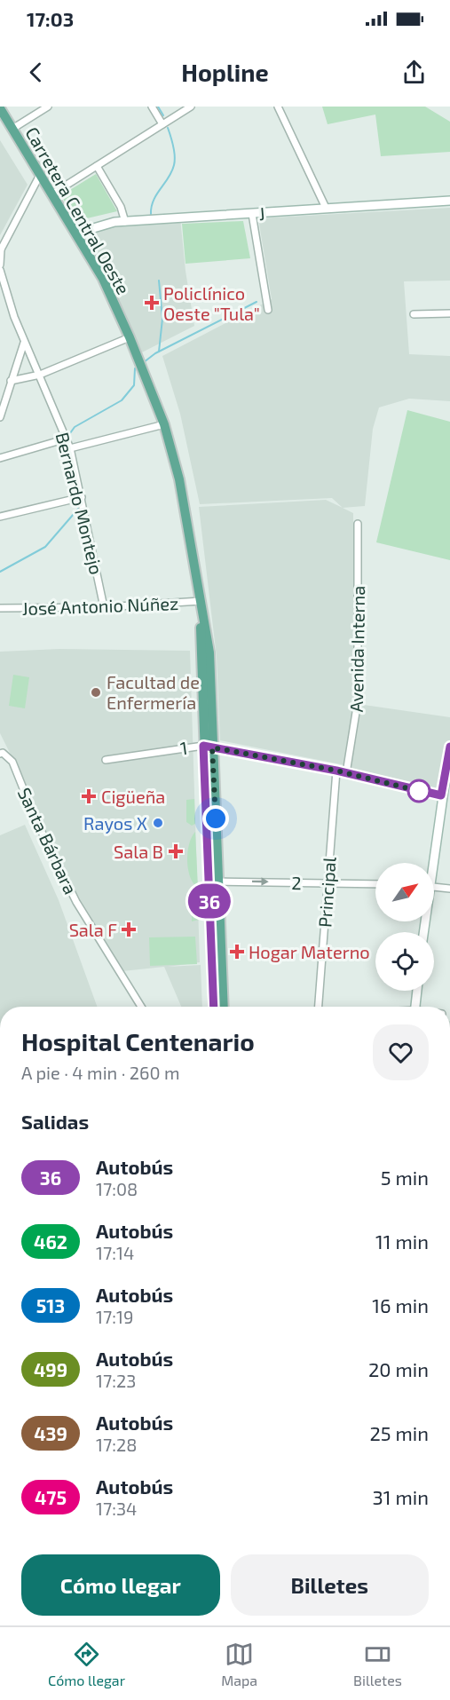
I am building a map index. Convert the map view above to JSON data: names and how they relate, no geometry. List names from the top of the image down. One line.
{"streets":{"main road":["Carretera Central Oeste"],"street":["J","Bernardo Montejo","José Antonio Núñez","Avenida Interna","1","Santa Bárbara","2","Principal"]},"crossings":[["Carretera Central Oeste","J"],["Carretera Central Oeste","José Antonio Núñez"],["Carretera Central Oeste","1"],["Carretera Central Oeste","2"],["Bernardo Montejo","José Antonio Núñez"],["Avenida Interna","1"],["1","Principal"],["2","Principal"]],"one_way":["2"],"places":{"health":["Policlínico Oeste \"Tula\"","Cigüeña","Sala B","Sala F","Hogar Materno"],"other":["Facultad de Enfermería","Rayos X"]},"lines":["bus line 36"],"north":"top right","page":{"status":"17:03","header":"Hopline","on_map":"36","heading":[["Hospital Centenario","A pie · 4 min · 260 m"],"Salidas"],"list":[{"mark":"36","name":"Autobús","note":"17:08","value":"5 min"},{"mark":"462","name":"Autobús","note":"17:14","value":"11 min"},{"mark":"513","name":"Autobús","note":"17:19","value":"16 min"},{"mark":"499","name":"Autobús","note":"17:23","value":"20 min"},{"mark":"439","name":"Autobús","note":"17:28","value":"25 min"},{"mark":"475","name":"Autobús","note":"17:34","value":"31 min"}],"buttons":["Cómo llegar","Billetes"],"tabs":["Cómo llegar","Mapa","Billetes"]}}
